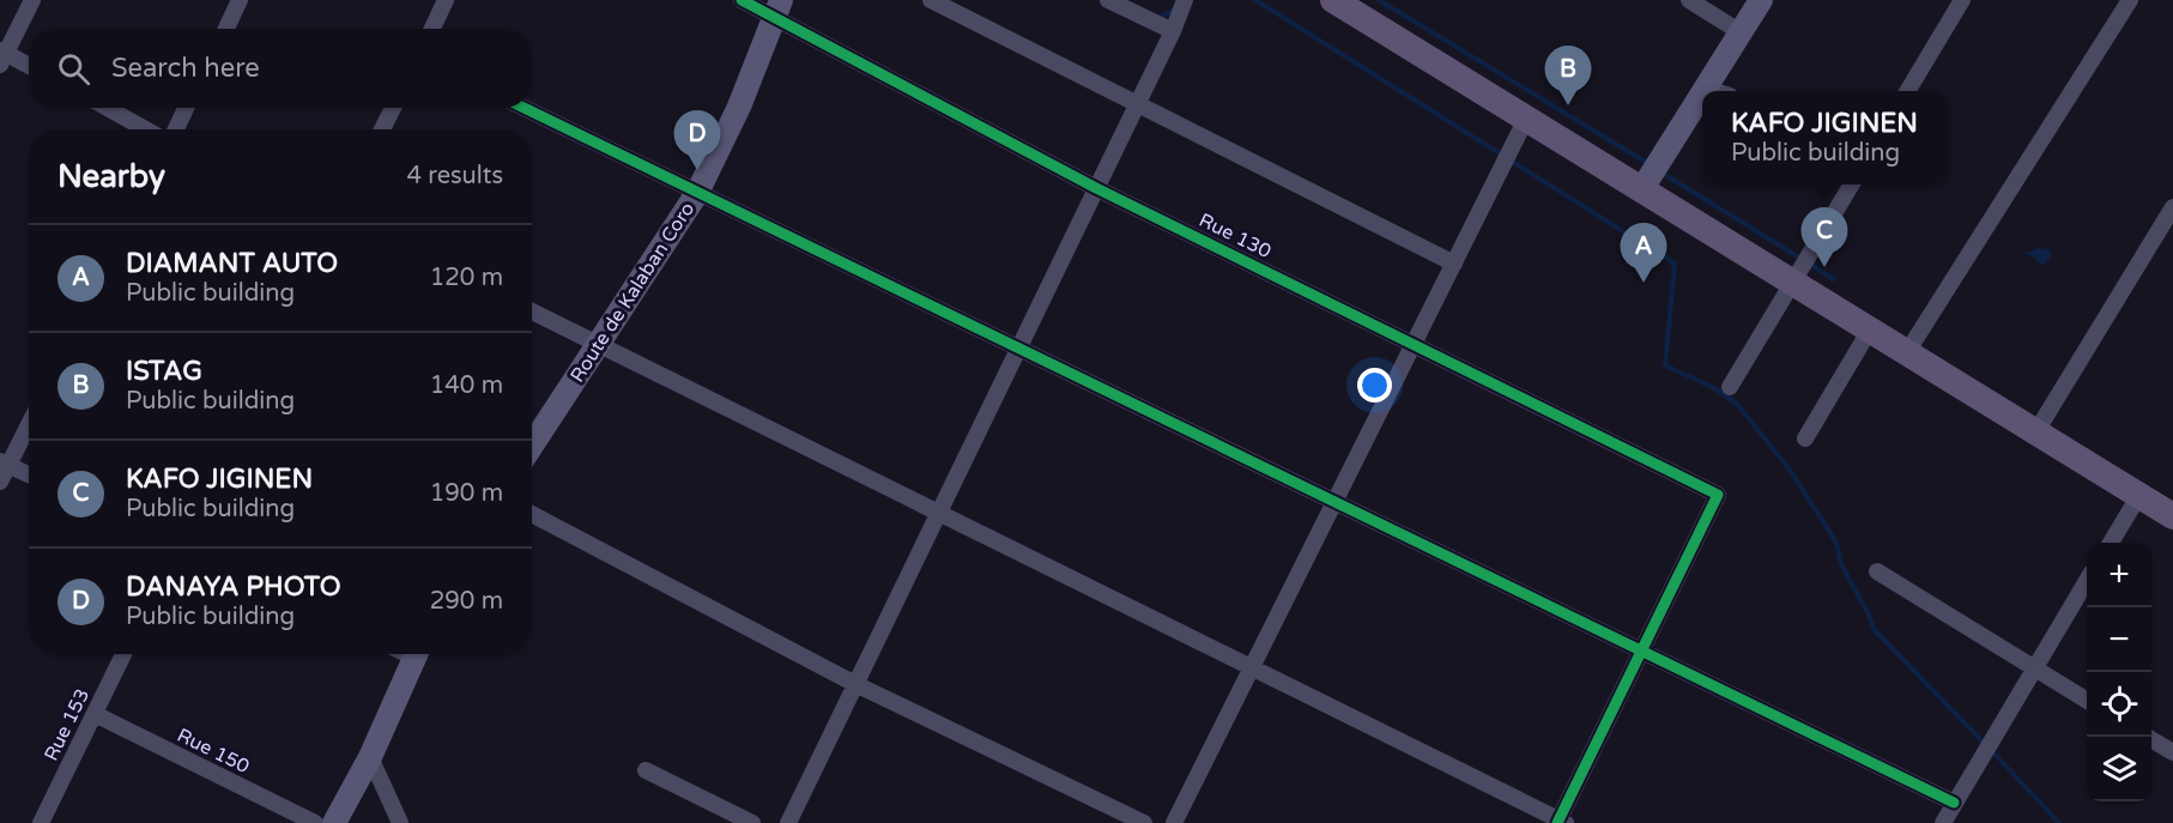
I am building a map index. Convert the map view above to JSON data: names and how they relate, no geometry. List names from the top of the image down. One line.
{"streets":{"main road":["Route de Kalaban Coro"],"street":["Rue 130","Rue 153","Rue 150"]},"crossings":[["Rue 130","Route de Kalaban Coro"],["Rue 153","Rue 150"]],"page":{"search":"Search here","pins":["B","D","C","A"],"popup":["KAFO JIGINEN","Public building"],"heading":["Nearby","4 results"],"list":[{"mark":"A","name":"DIAMANT AUTO","note":"Public building","value":"120 m"},{"mark":"B","name":"ISTAG","note":"Public building","value":"140 m"},{"mark":"C","name":"KAFO JIGINEN","note":"Public building","value":"190 m"},{"mark":"D","name":"DANAYA PHOTO","note":"Public building","value":"290 m"}],"map_buttons":["+","−"]}}
